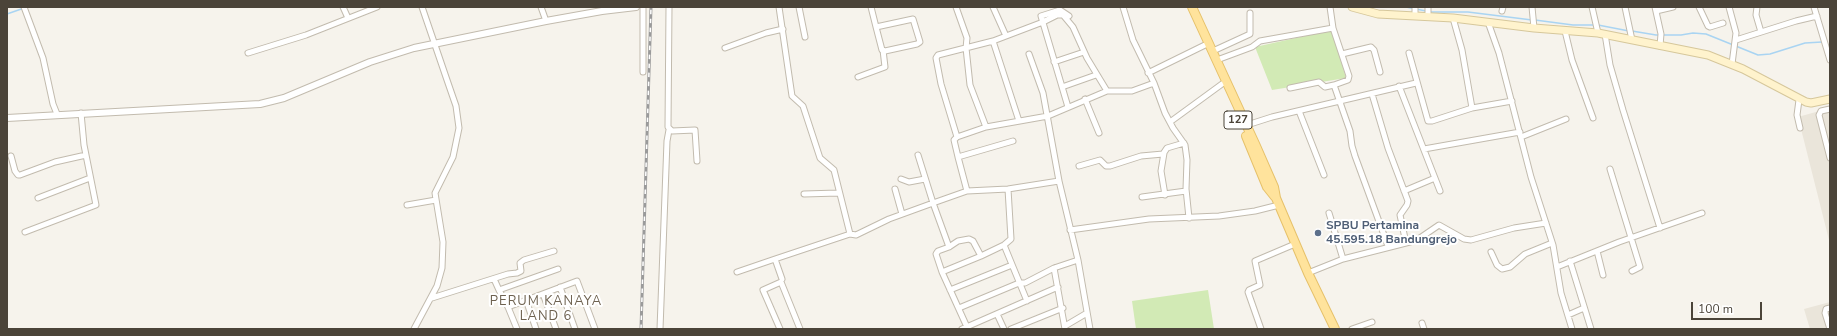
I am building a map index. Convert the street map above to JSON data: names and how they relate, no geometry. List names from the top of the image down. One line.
{"streets":{"main road":["127"]},"districts":["PERUM KANAYA LAND 6"],"places":["SPBU Pertamina 45.595.18 Bandungrejo"],"scale_bar":"100 m"}
